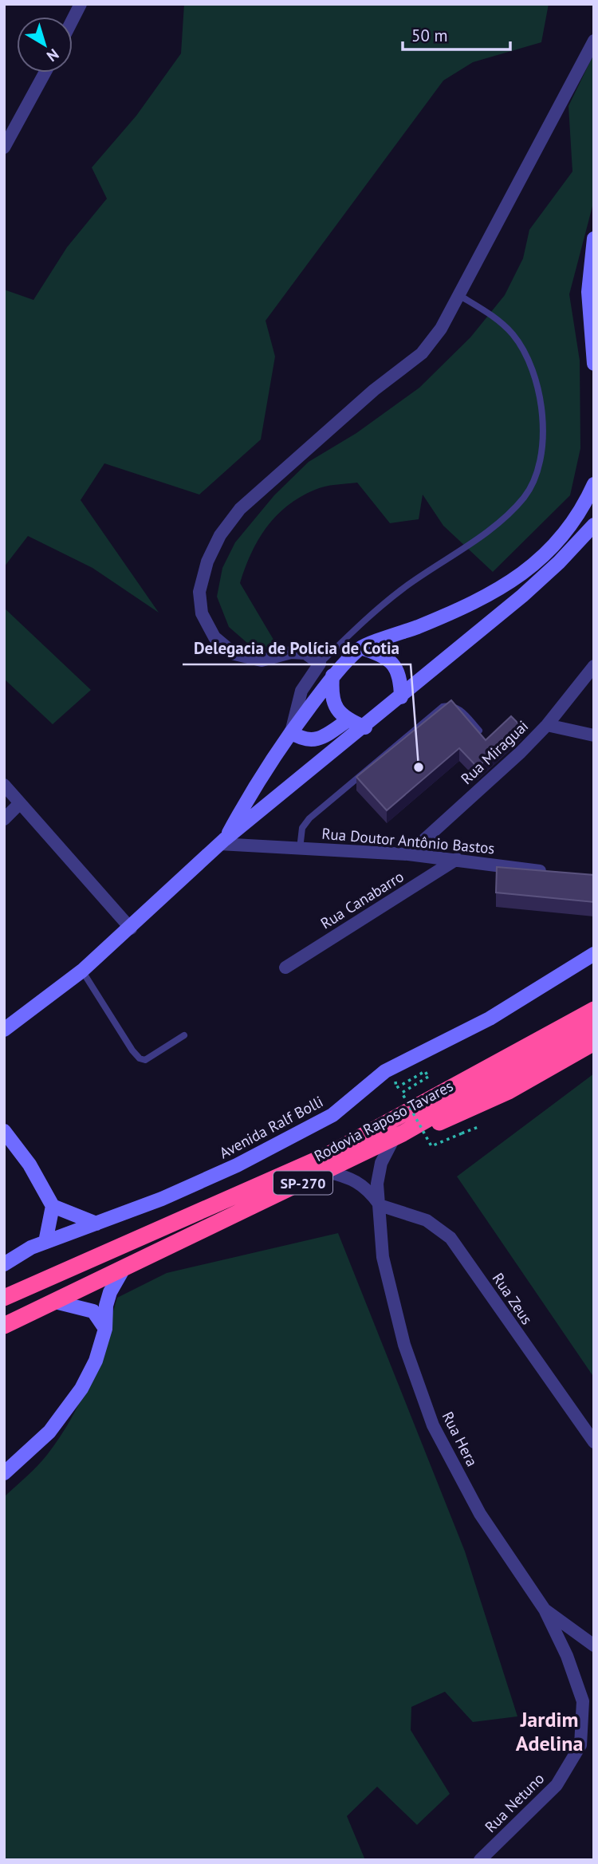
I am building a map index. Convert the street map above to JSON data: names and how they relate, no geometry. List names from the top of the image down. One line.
{"streets":{"highway":["Rodovia Raposo Tavares","SP-270"],"main road":["Avenida Ralf Bolli"],"street":["Rua Miraguai","Rua Doutor Antônio Bastos","Rua Canabarro","Rua Zeus","Rua Hera","Rua Netuno"]},"crossings":[["Rua Miraguai","Rua Doutor Antônio Bastos"],["Rua Doutor Antônio Bastos","Rua Canabarro"],["Rodovia Raposo Tavares","Rua Hera"],["Rua Zeus","Rua Hera"],["Rua Hera","Rua Netuno"]],"districts":["Jardim Adelina"],"places":["Delegacia de Polícia de Cotia"],"scale_bar":"50 m","north":"bottom right"}
